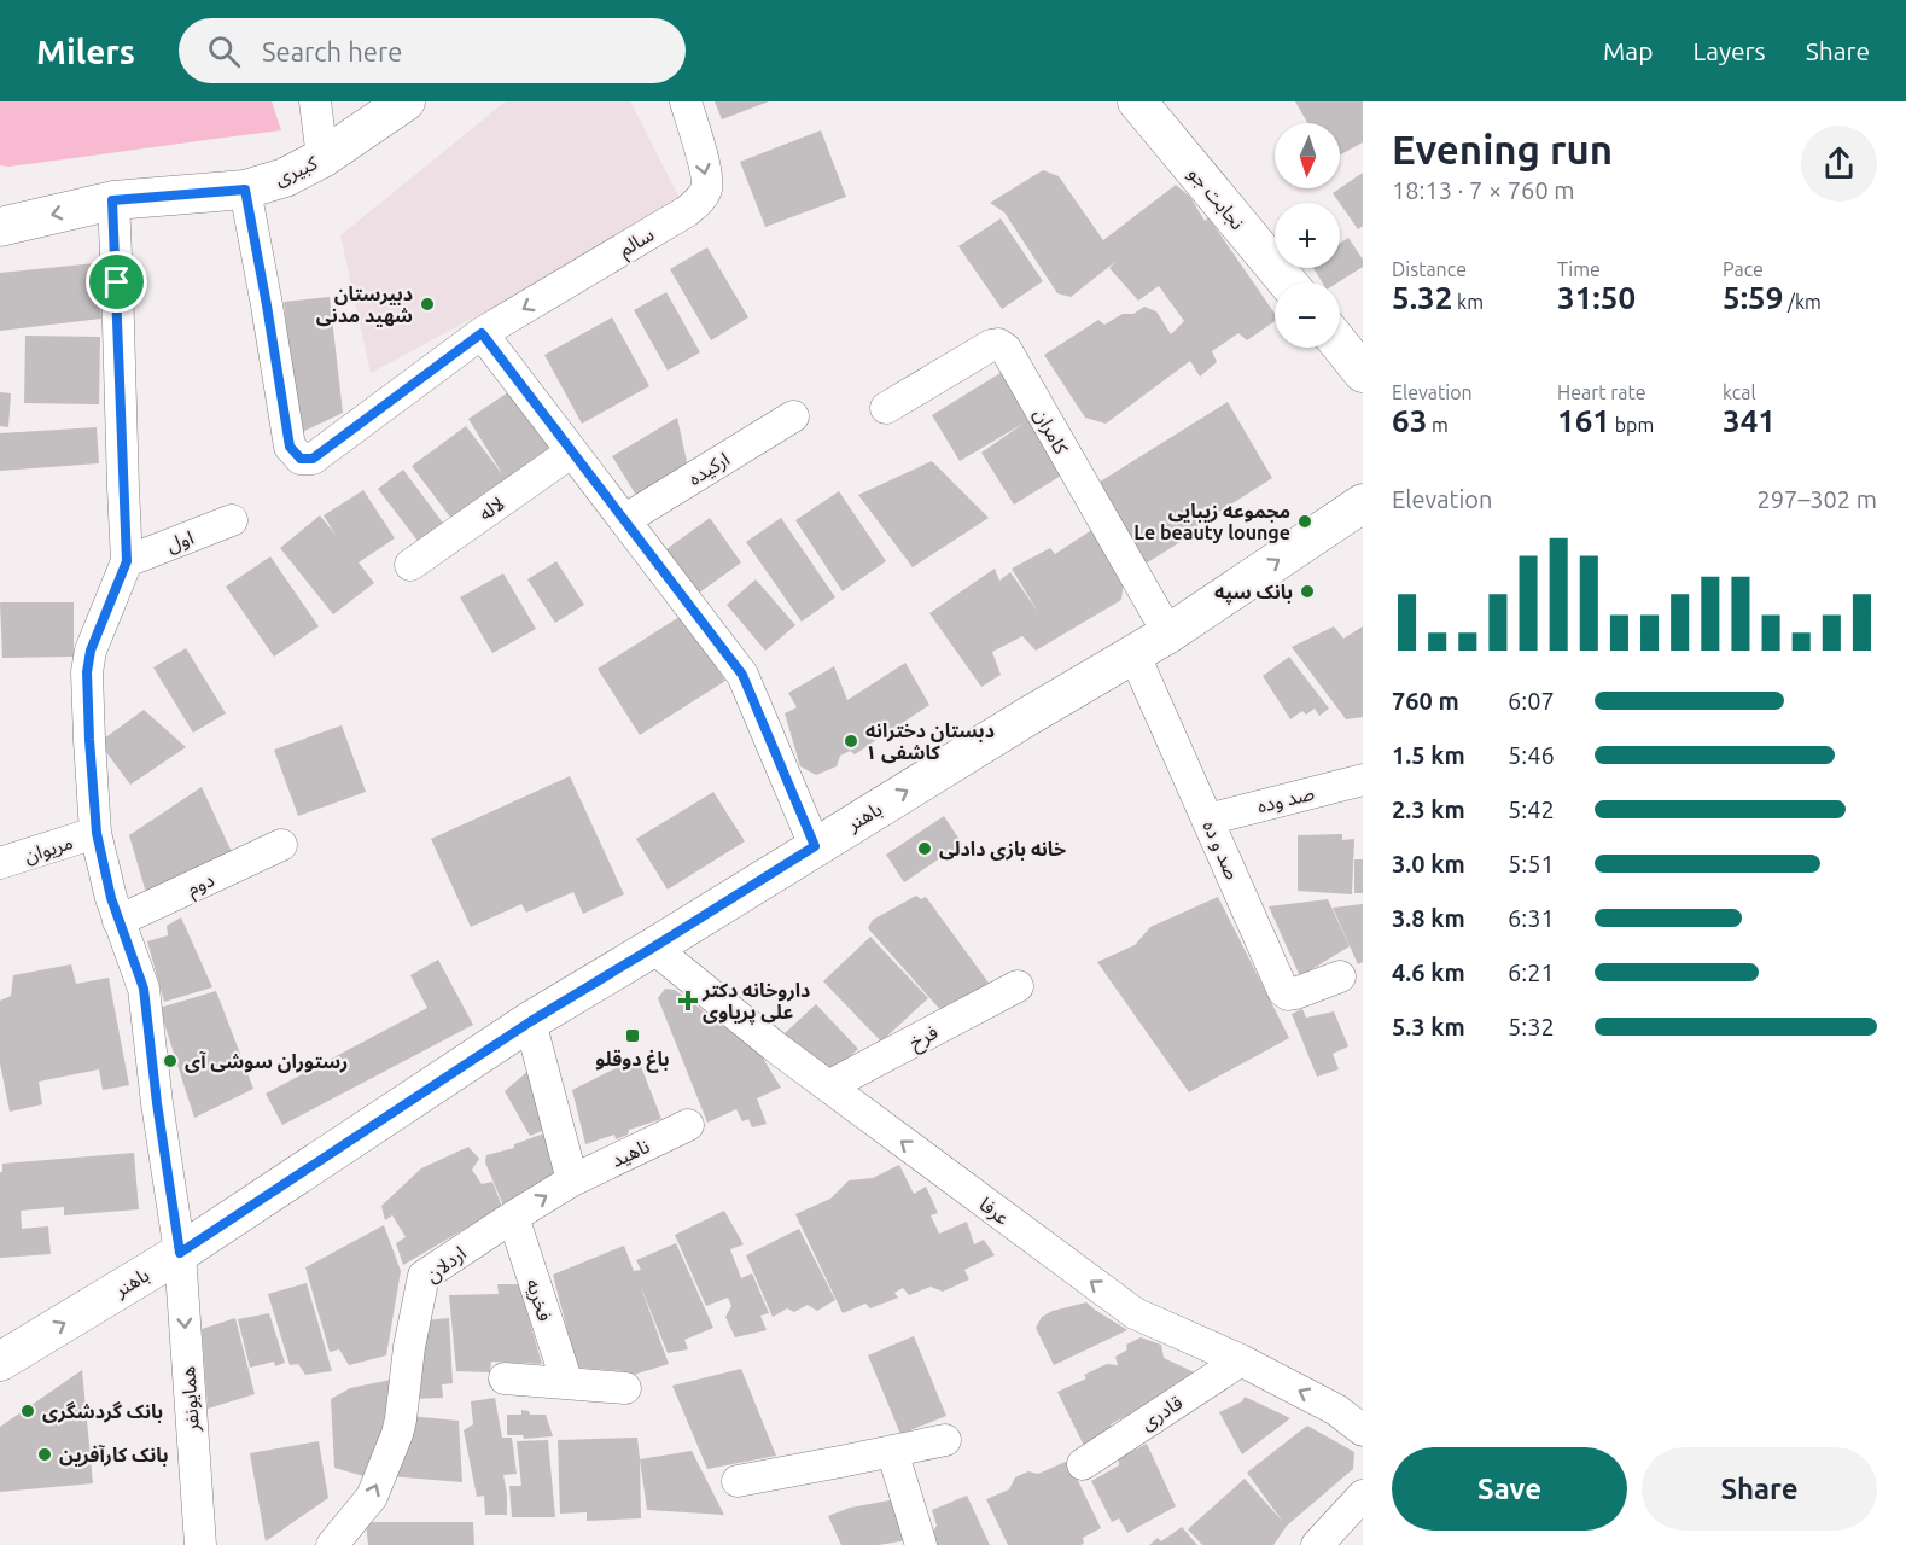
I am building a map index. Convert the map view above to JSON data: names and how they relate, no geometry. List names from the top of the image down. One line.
{"streets":{"main road":["کبیری","نجابت جو","باهنر"],"street":["سالم","کامران","ارکیده","لاله","اول","صد وده","مریوان","صد و ده","دوم","فرخ","ناهید","عرفا","اردلان","فخریه","همایونفر","قادری"]},"crossings":[["کبیری","سالم"],["کامران","باهنر"],["اول","همایونفر"],["صد وده","صد و ده"],["باهنر","صد و ده"],["باهنر","عرفا"],["باهنر","همایونفر"],["مریوان","همایونفر"],["دوم","همایونفر"],["فرخ","عرفا"],["ناهید","اردلان"],["عرفا","قادری"],["اردلان","فخریه"]],"one_way":["سالم","باهنر","عرفا","اردلان"],"places":{"other":["دبیرستان شهید مدنی","مجموعه زیبایی Le beauty lounge","بانک سپه","دبستان دخترانه کاشفی ۱","خانه بازی دادلی","رستوران سوشی آی","بانک گردشگری","بانک کارآفرین"],"health":["داروخانه دکتر علی پریاوی"],"transit":["باغ دوقلو"]},"north":"bottom","page":{"header":"Milers","search":"Search here","nav":["Map","Layers","Share"],"heading":["Evening run","18:13 · 7 × 760 m"],"map_buttons":["+","−"],"stats":[["Distance","5.32 km"],["Time","31:50"],["Pace","5:59 /km"],["Elevation","63 m"],["Heart rate","161 bpm"],["kcal","341"]],"chart":["Elevation","297–302 m"],"list":[{"name":"760 m","note":"6:07"},{"name":"1.5 km","note":"5:46"},{"name":"2.3 km","note":"5:42"},{"name":"3.0 km","note":"5:51"},{"name":"3.8 km","note":"6:31"},{"name":"4.6 km","note":"6:21"},{"name":"5.3 km","note":"5:32"}],"buttons":["Save","Share"]}}
